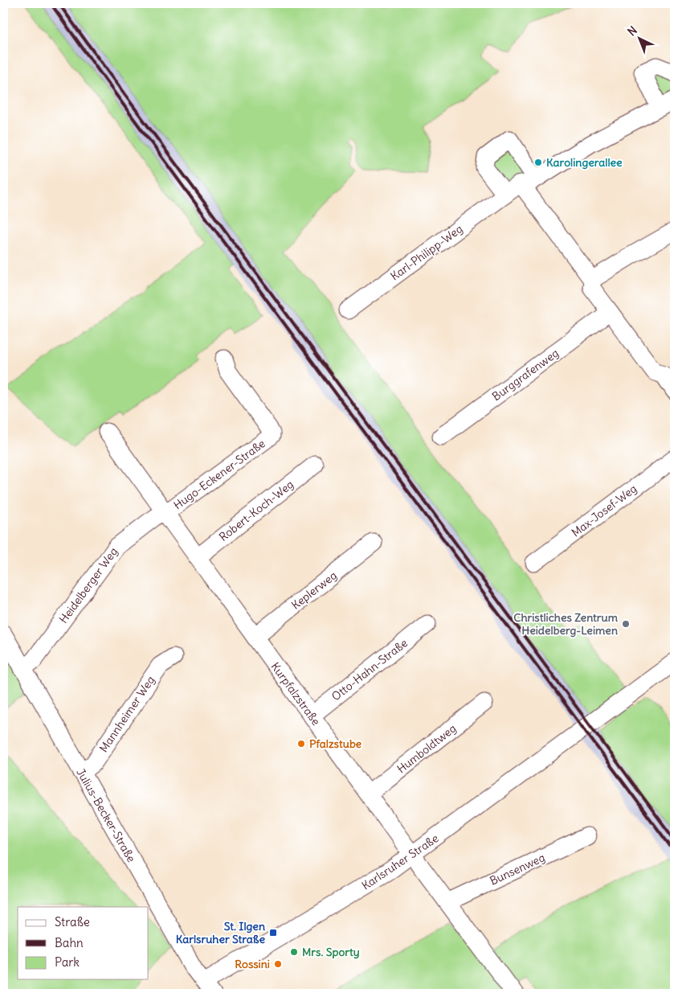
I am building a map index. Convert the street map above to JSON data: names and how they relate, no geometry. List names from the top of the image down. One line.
{"streets":{"street":["Karl-Philipp-Weg","Burggrafenweg","Hugo-Eckener-Straße","Robert-Koch-Weg","Max-Josef-Weg","Heidelberger Weg","Keplerweg","Otto-Hahn-Straße","Kurpfalzstraße","Mannheimer Weg","Humboldtweg","Julius-Becker-Straße","Karlsruher Straße","Bunsenweg"]},"crossings":[["Hugo-Eckener-Straße","Heidelberger Weg"],["Hugo-Eckener-Straße","Kurpfalzstraße"],["Robert-Koch-Weg","Kurpfalzstraße"],["Heidelberger Weg","Kurpfalzstraße"],["Heidelberger Weg","Julius-Becker-Straße"],["Keplerweg","Kurpfalzstraße"],["Otto-Hahn-Straße","Kurpfalzstraße"],["Kurpfalzstraße","Humboldtweg"],["Kurpfalzstraße","Karlsruher Straße"],["Kurpfalzstraße","Bunsenweg"],["Mannheimer Weg","Julius-Becker-Straße"],["Julius-Becker-Straße","Karlsruher Straße"]],"places":{"other":["Karolingerallee","Christliches Zentrum Heidelberg-Leimen","Pfalzstube","Mrs. Sporty","Rossini"],"transit":["St. Ilgen Karlsruher Straße"]},"legend":["Straße","Bahn","Park"],"north":"top left"}
